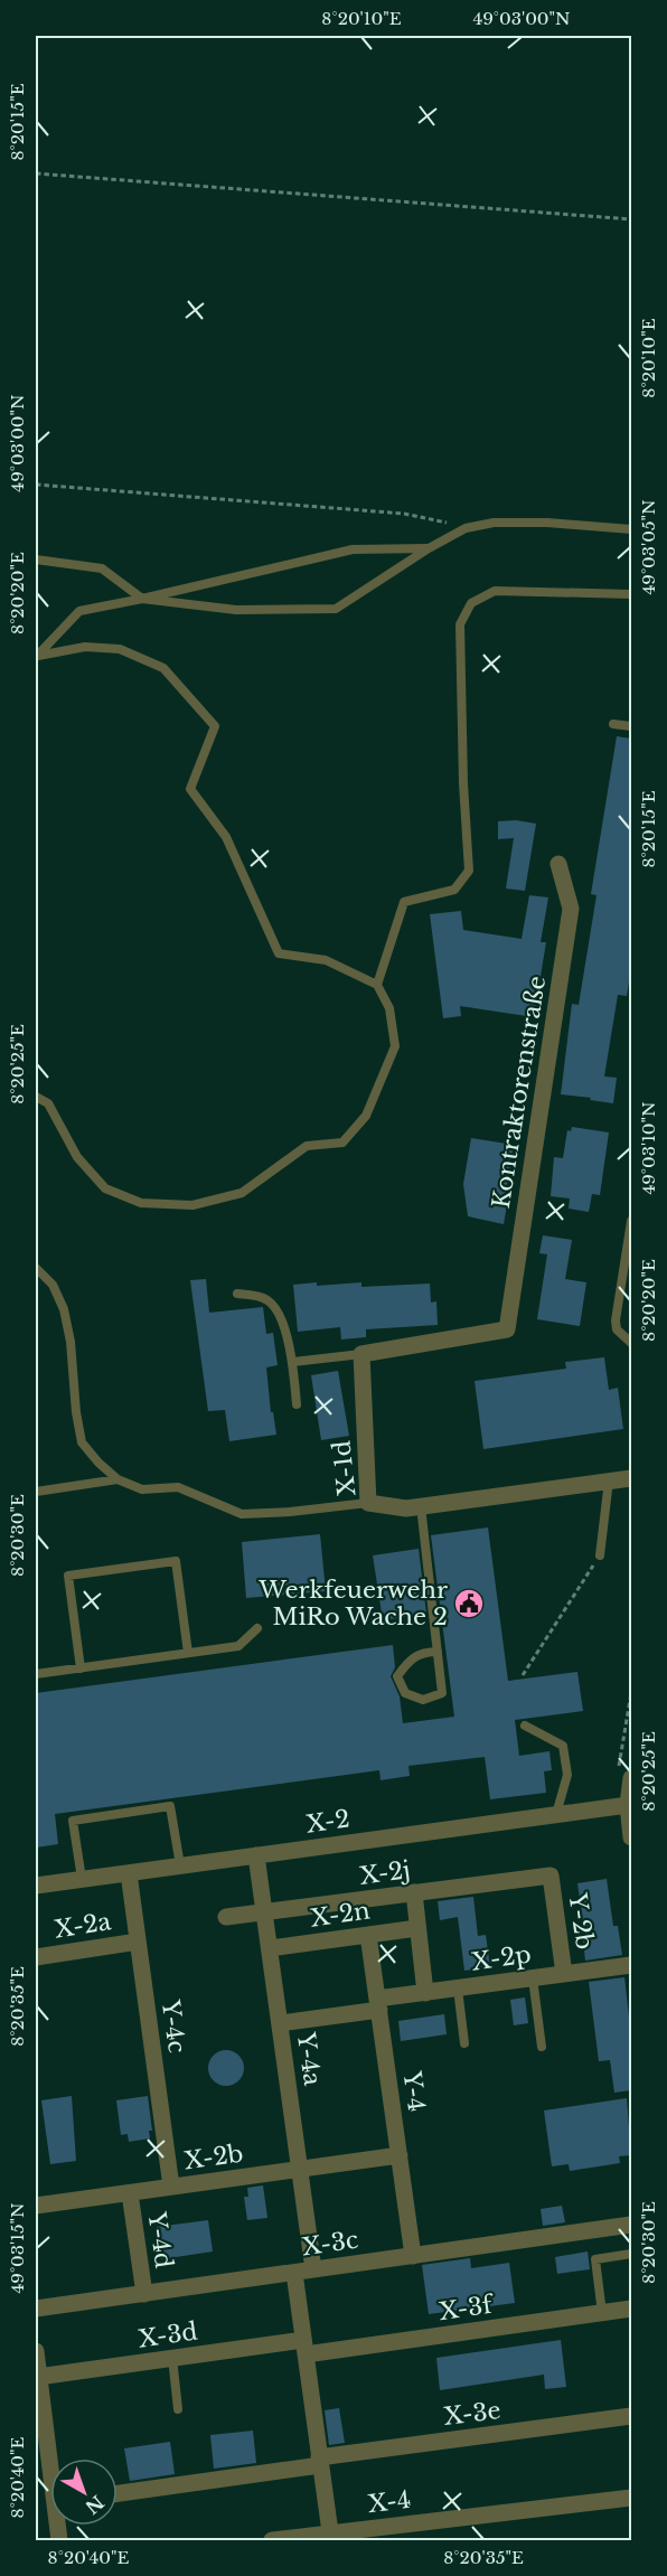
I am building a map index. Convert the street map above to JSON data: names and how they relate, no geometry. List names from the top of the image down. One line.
{"streets":{"street":["Kontraktorenstraße","X-1d","X-2","X-2j","X-2n","Y-2b","X-2a","X-2p","Y-4c","Y-4a","Y-4","X-2b","Y-4d","X-3c","X-3f","X-3d","X-3e","X-4"]},"crossings":[["Kontraktorenstraße","X-1d"],["X-2","Y-4c"],["X-2","Y-4a"],["X-2j","Y-2b"],["X-2j","Y-4a"],["X-2n","Y-4a"],["X-2n","Y-4"],["Y-2b","X-2p"],["X-2a","Y-4c"],["X-2p","Y-4a"],["X-2p","Y-4"],["Y-4c","X-2b"],["Y-4a","X-2b"],["Y-4a","X-3c"],["Y-4","X-2b"],["Y-4","X-3c"],["X-2b","Y-4d"],["Y-4d","X-3c"],["X-3f","X-3d"]],"places":{"public building":["Werkfeuerwehr MiRo Wache 2"]},"north":"bottom right","coordinates":["8°20'10\"E","49°03'00\"N","8°20'15\"E","49°03'05\"N","8°20'20\"E","8°20'25\"E","49°03'10\"N","8°20'30\"E","8°20'35\"E","49°03'15\"N","8°20'40\"E"]}
